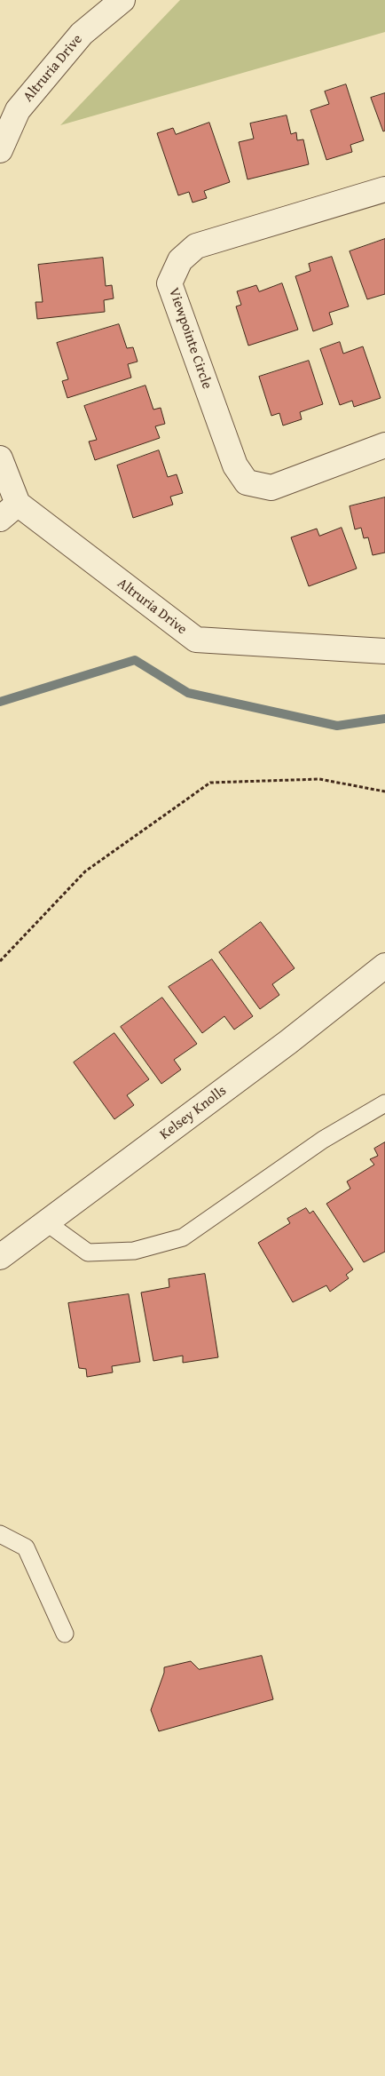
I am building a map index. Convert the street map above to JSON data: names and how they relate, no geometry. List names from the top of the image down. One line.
{"streets":{"street":["Altruria Drive","Viewpointe Circle","Kelsey Knolls"]}}
